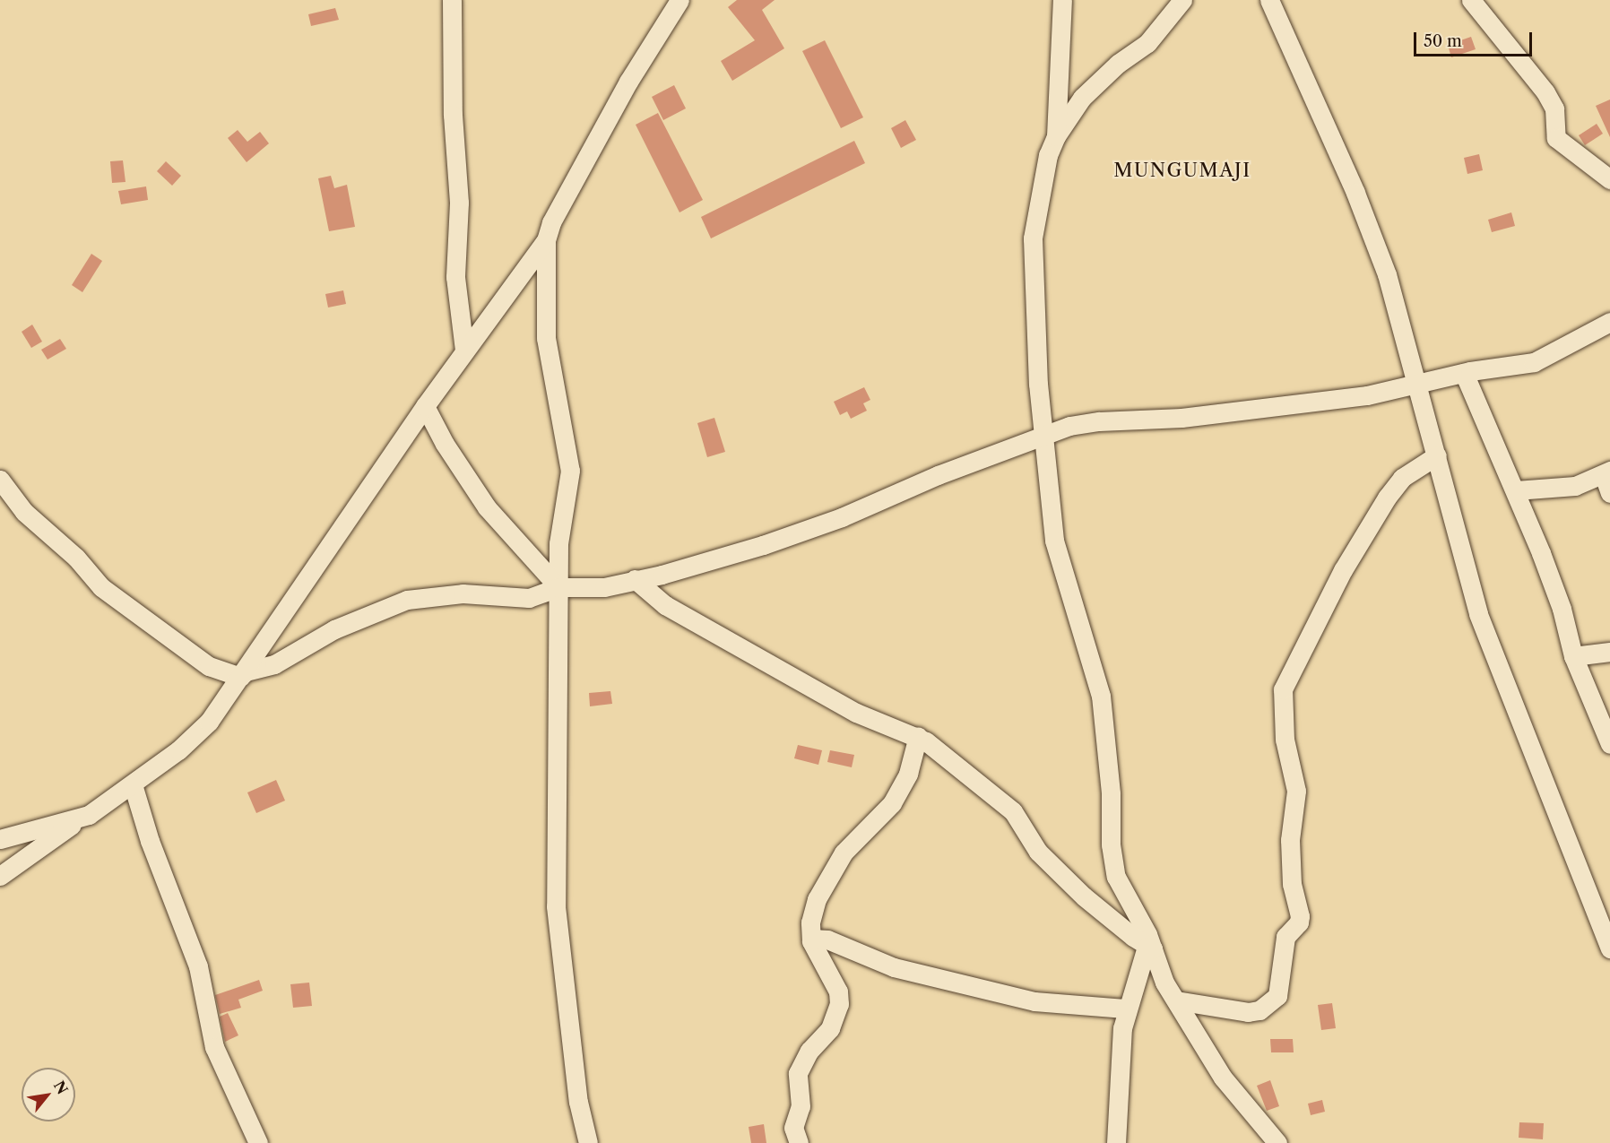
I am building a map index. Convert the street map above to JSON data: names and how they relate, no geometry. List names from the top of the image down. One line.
{"districts":["MUNGUMAJI"],"scale_bar":"50 m","north":"top right"}
